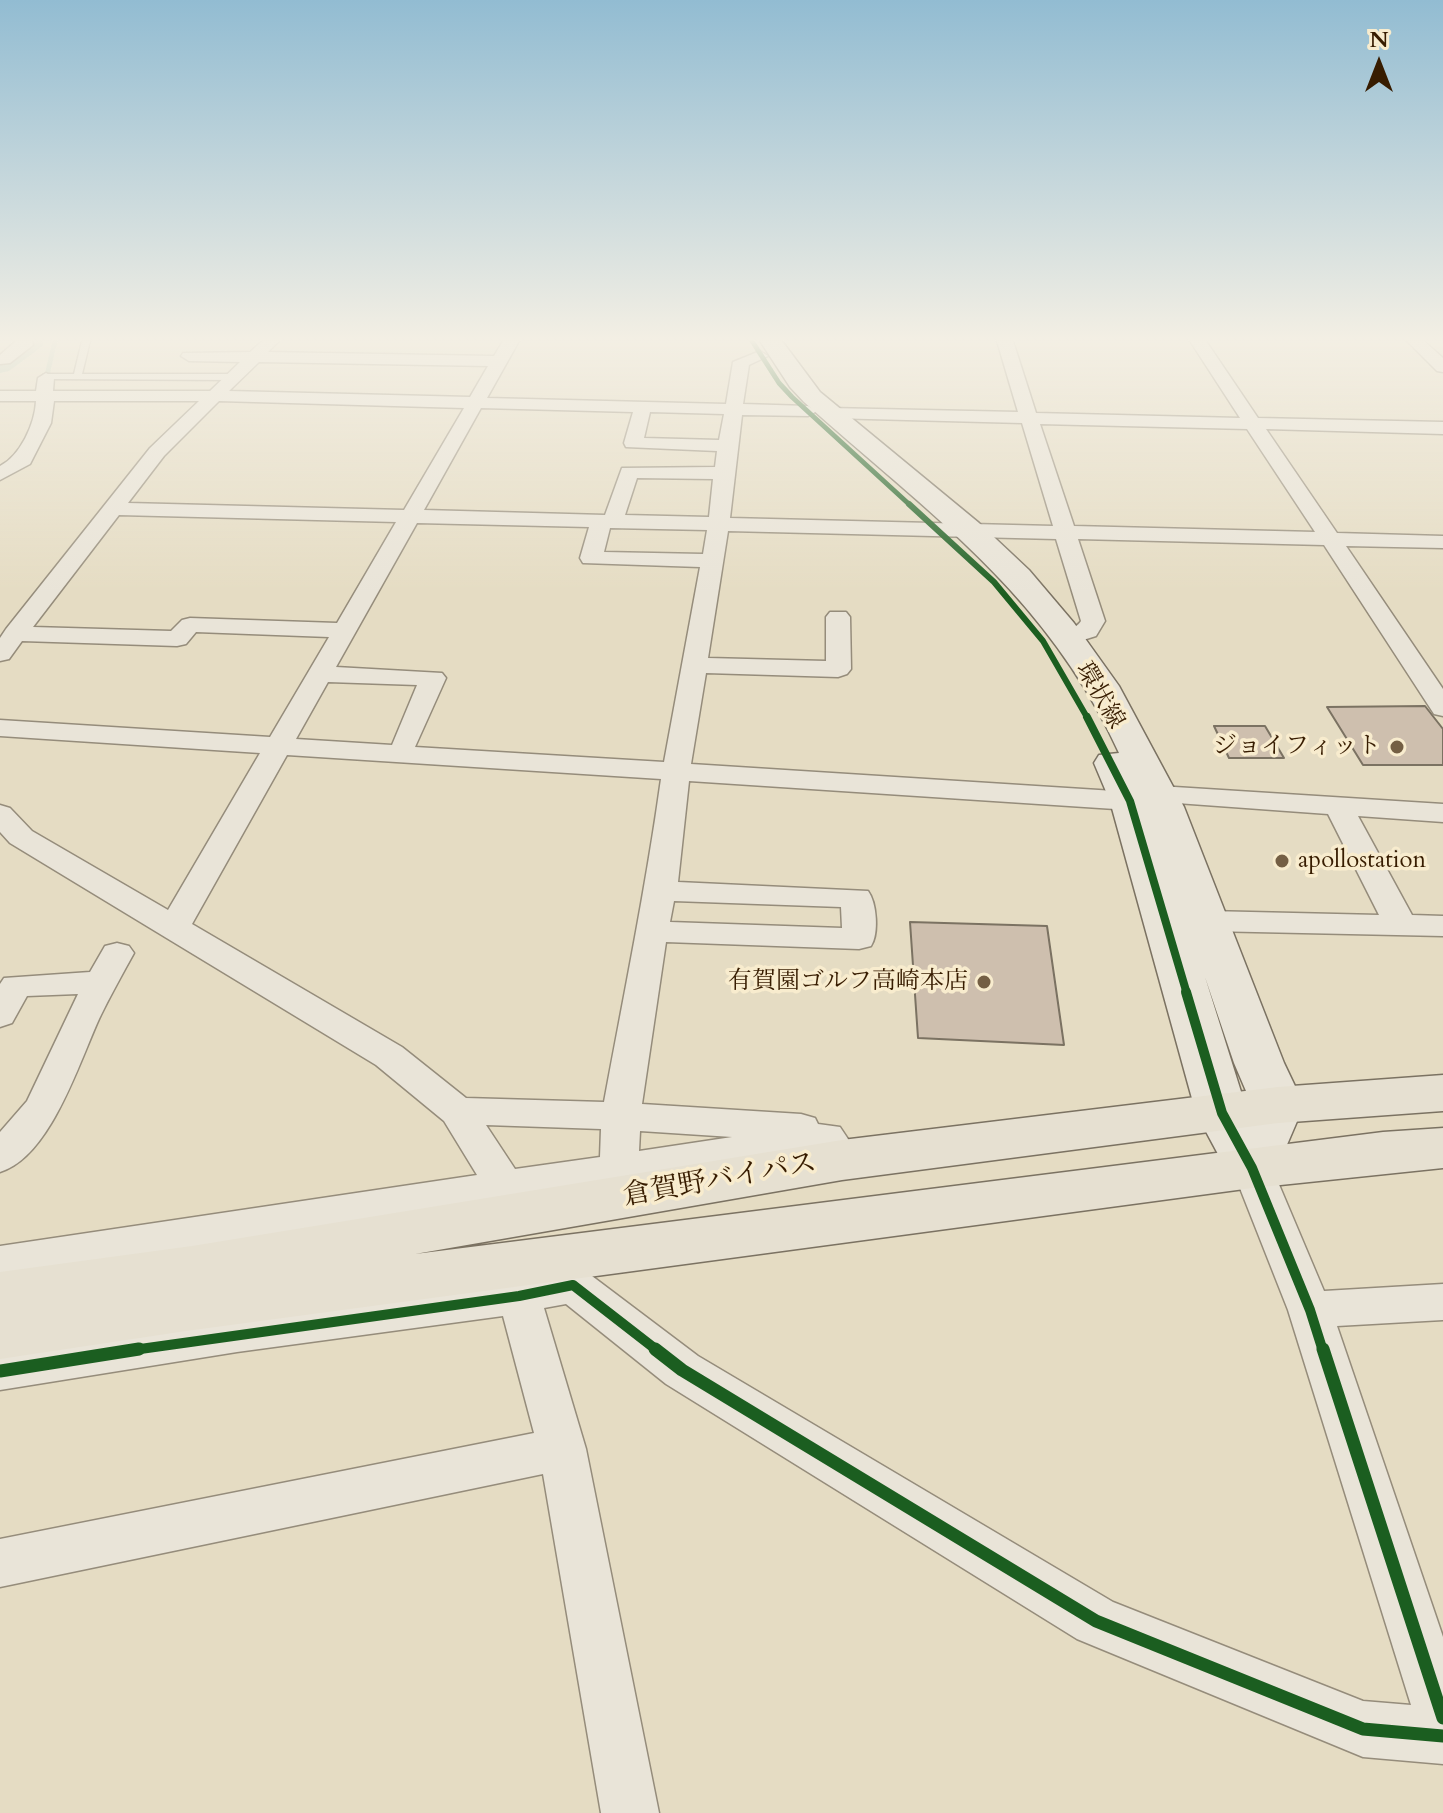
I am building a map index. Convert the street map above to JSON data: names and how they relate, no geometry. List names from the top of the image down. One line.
{"streets":{"highway":["倉賀野バイパス"],"street":["環状線"]},"crossings":[["環状線","倉賀野バイパス"]],"places":["ジョイフィット","apollostation","有賀園ゴルフ高崎本店"],"north":"top"}
